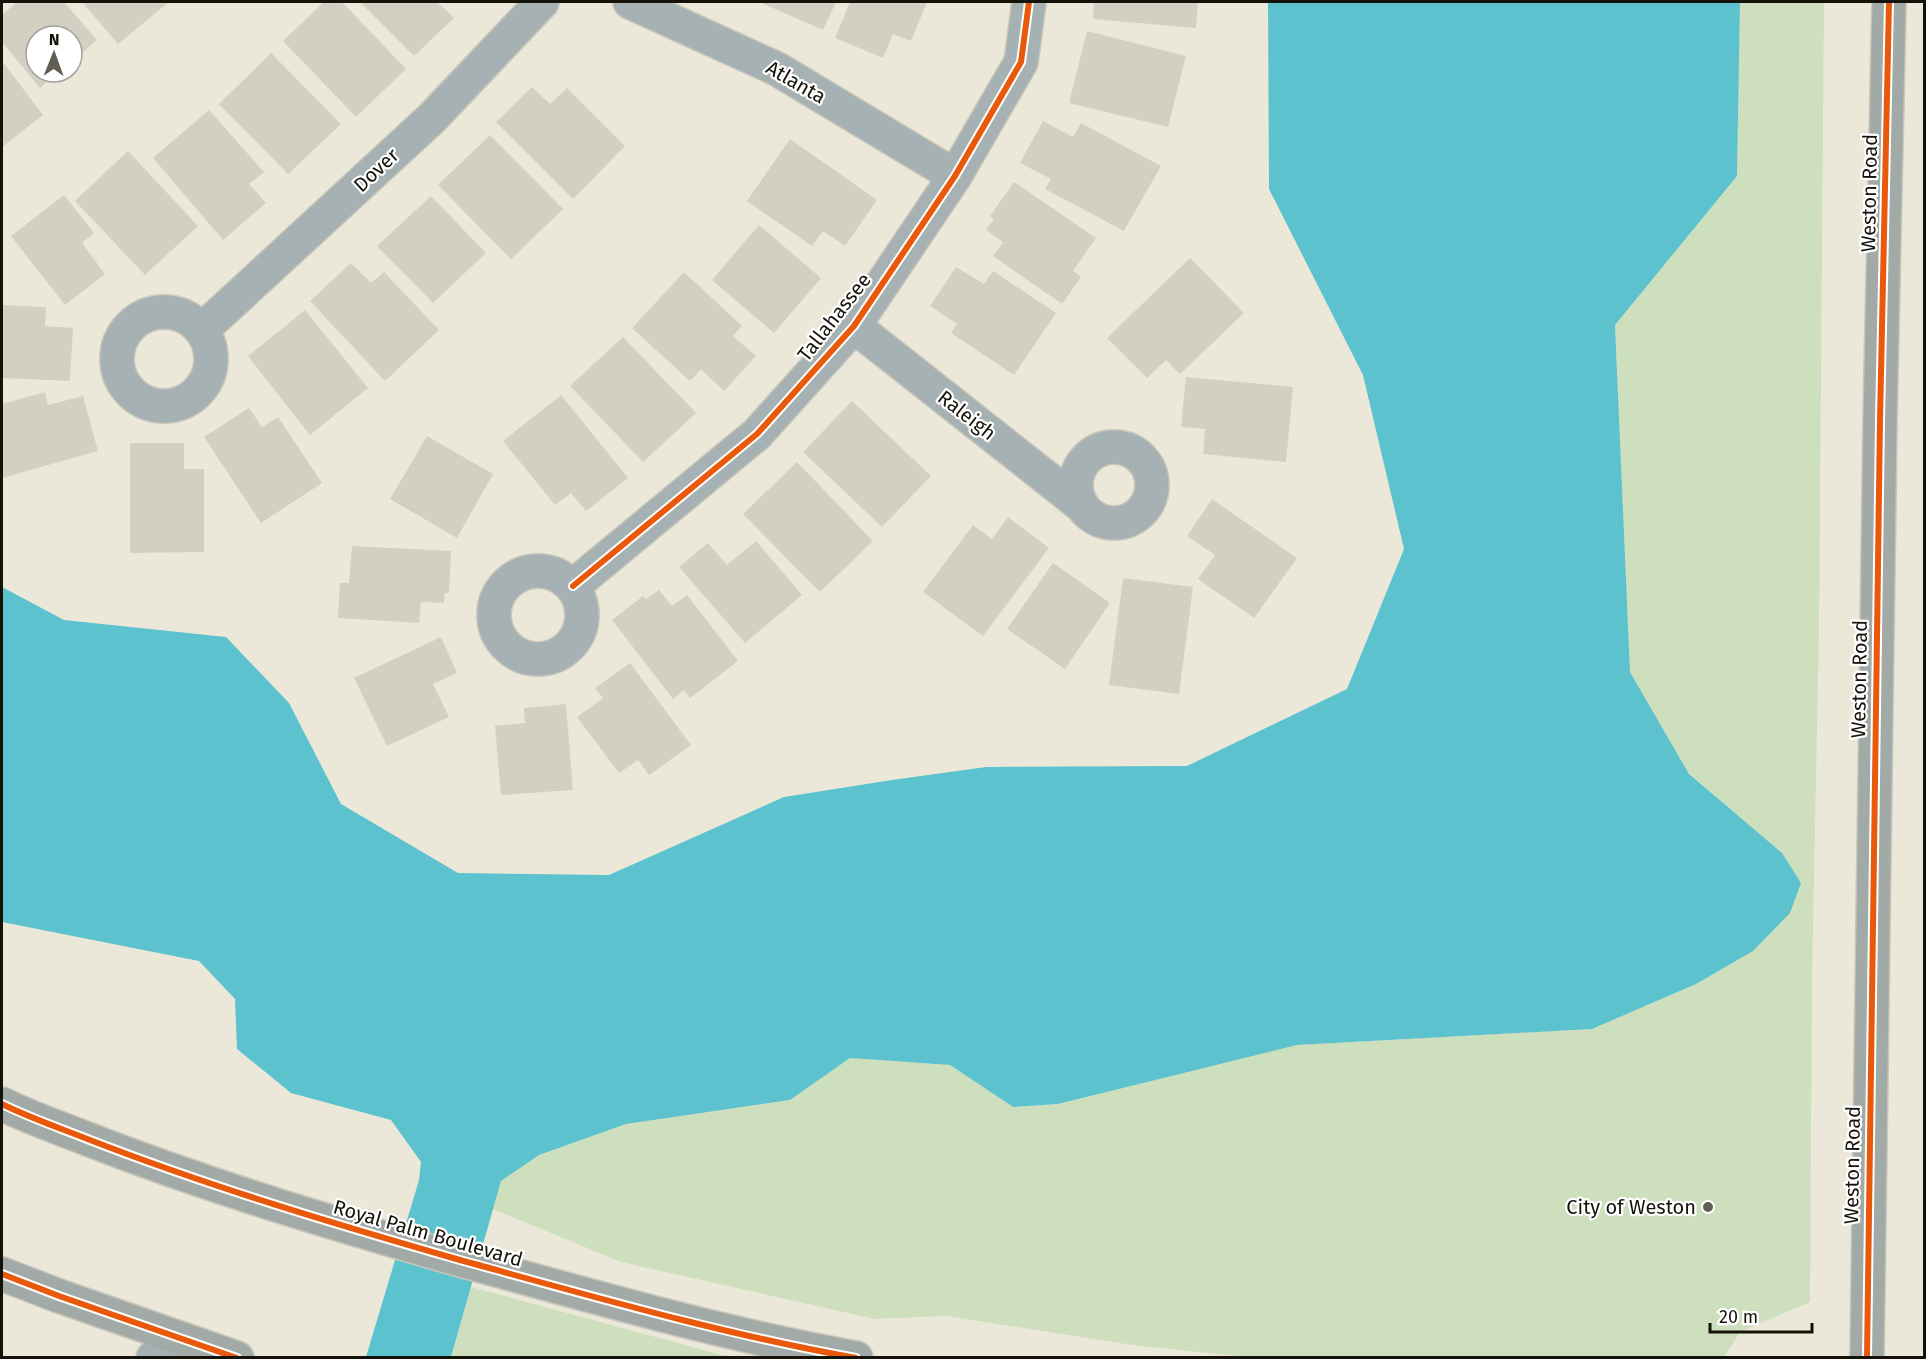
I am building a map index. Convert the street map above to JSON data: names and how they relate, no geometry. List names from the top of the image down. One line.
{"streets":{"main road":["Weston Road","Royal Palm Boulevard"],"street":["Atlanta","Dover","Tallahassee","Raleigh"]},"crossings":[["Atlanta","Tallahassee"],["Tallahassee","Raleigh"]],"places":["City of Weston"],"scale_bar":"20 m","north":"top"}
